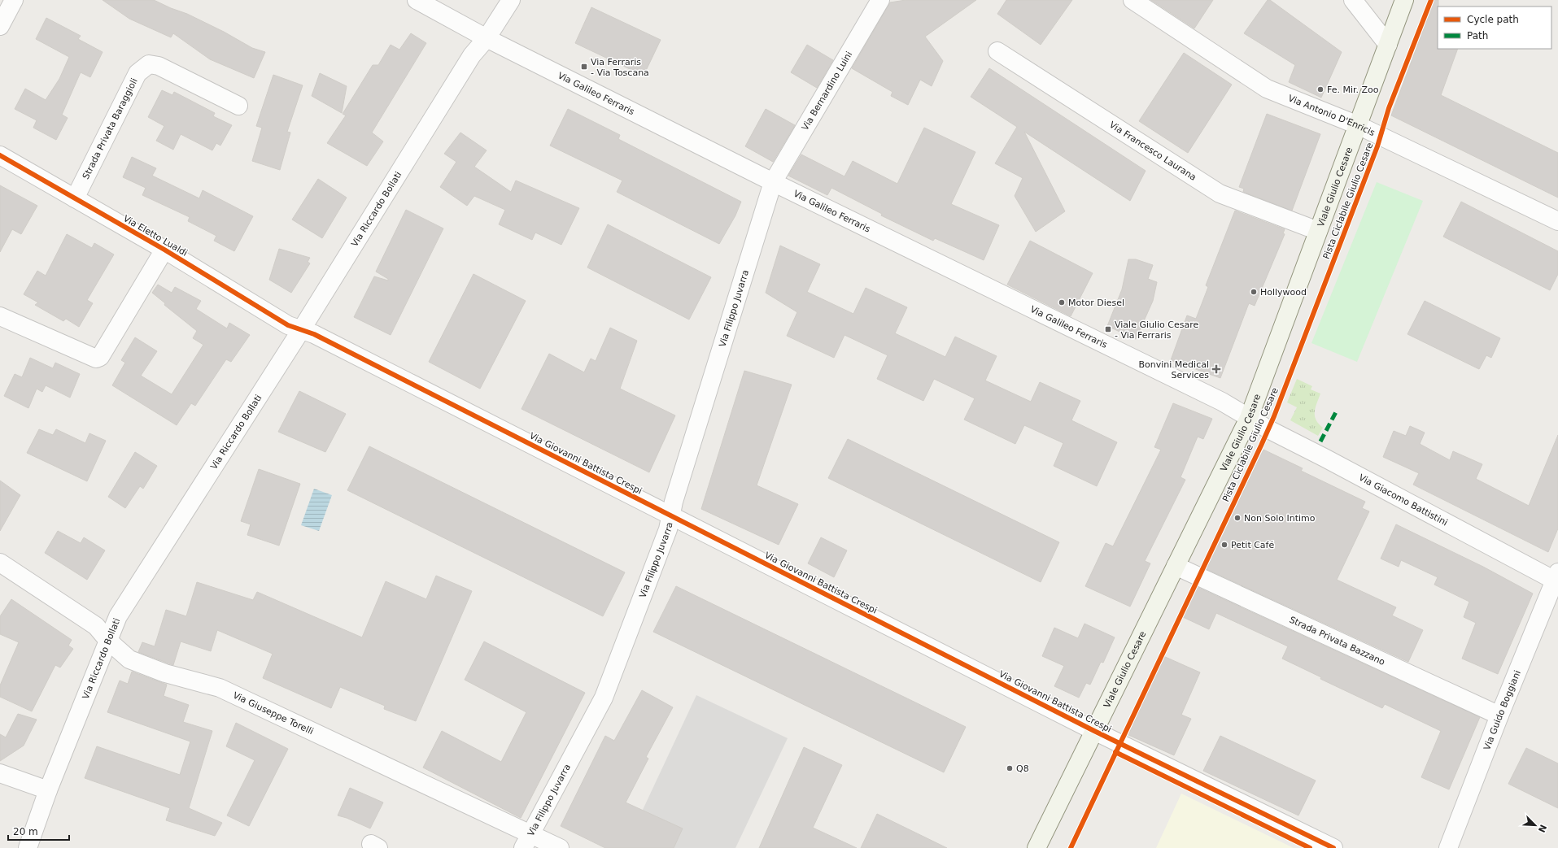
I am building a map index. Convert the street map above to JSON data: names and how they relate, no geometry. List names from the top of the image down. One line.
{"streets":{"main road":["Viale Giulio Cesare"],"street":["Via Bernardino Luini","Via Galileo Ferraris","Via Antonio D'Enricis","Strada Privata Baraggioli","Via Francesco Laurana","Via Riccardo Bollati","Via Eletto Lualdi","Via Filippo Juvarra","Via Giovanni Battista Crespi","Via Giacomo Battistini","Strada Privata Bazzano","Via Guido Boggiani","Via Giuseppe Torelli"],"cycle path":["Pista Ciclabile Giulio Cesare"]},"crossings":[["Via Bernardino Luini","Via Galileo Ferraris"],["Via Bernardino Luini","Via Filippo Juvarra"],["Via Galileo Ferraris","Viale Giulio Cesare"],["Via Galileo Ferraris","Via Riccardo Bollati"],["Via Galileo Ferraris","Via Filippo Juvarra"],["Via Galileo Ferraris","Via Giacomo Battistini"],["Via Antonio D'Enricis","Viale Giulio Cesare"],["Strada Privata Baraggioli","Via Eletto Lualdi"],["Via Francesco Laurana","Viale Giulio Cesare"],["Viale Giulio Cesare","Via Giovanni Battista Crespi"],["Viale Giulio Cesare","Via Giacomo Battistini"],["Viale Giulio Cesare","Strada Privata Bazzano"],["Via Riccardo Bollati","Via Eletto Lualdi"],["Via Riccardo Bollati","Via Giovanni Battista Crespi"],["Via Riccardo Bollati","Via Giuseppe Torelli"],["Via Eletto Lualdi","Via Giovanni Battista Crespi"],["Via Filippo Juvarra","Via Giovanni Battista Crespi"],["Via Filippo Juvarra","Via Giuseppe Torelli"],["Via Giacomo Battistini","Via Guido Boggiani"],["Strada Privata Bazzano","Via Guido Boggiani"]],"places":{"transit":["Via Ferraris - Via Toscana","Viale Giulio Cesare - Via Ferraris"],"other":["Fe. Mir. Zoo","Hollywood","Motor Diesel","Non Solo Intimo","Petit Café","Q8"],"health":["Bonvini Medical Services"]},"legend":["Cycle path","Path"],"scale_bar":"20 m","north":"bottom right"}
